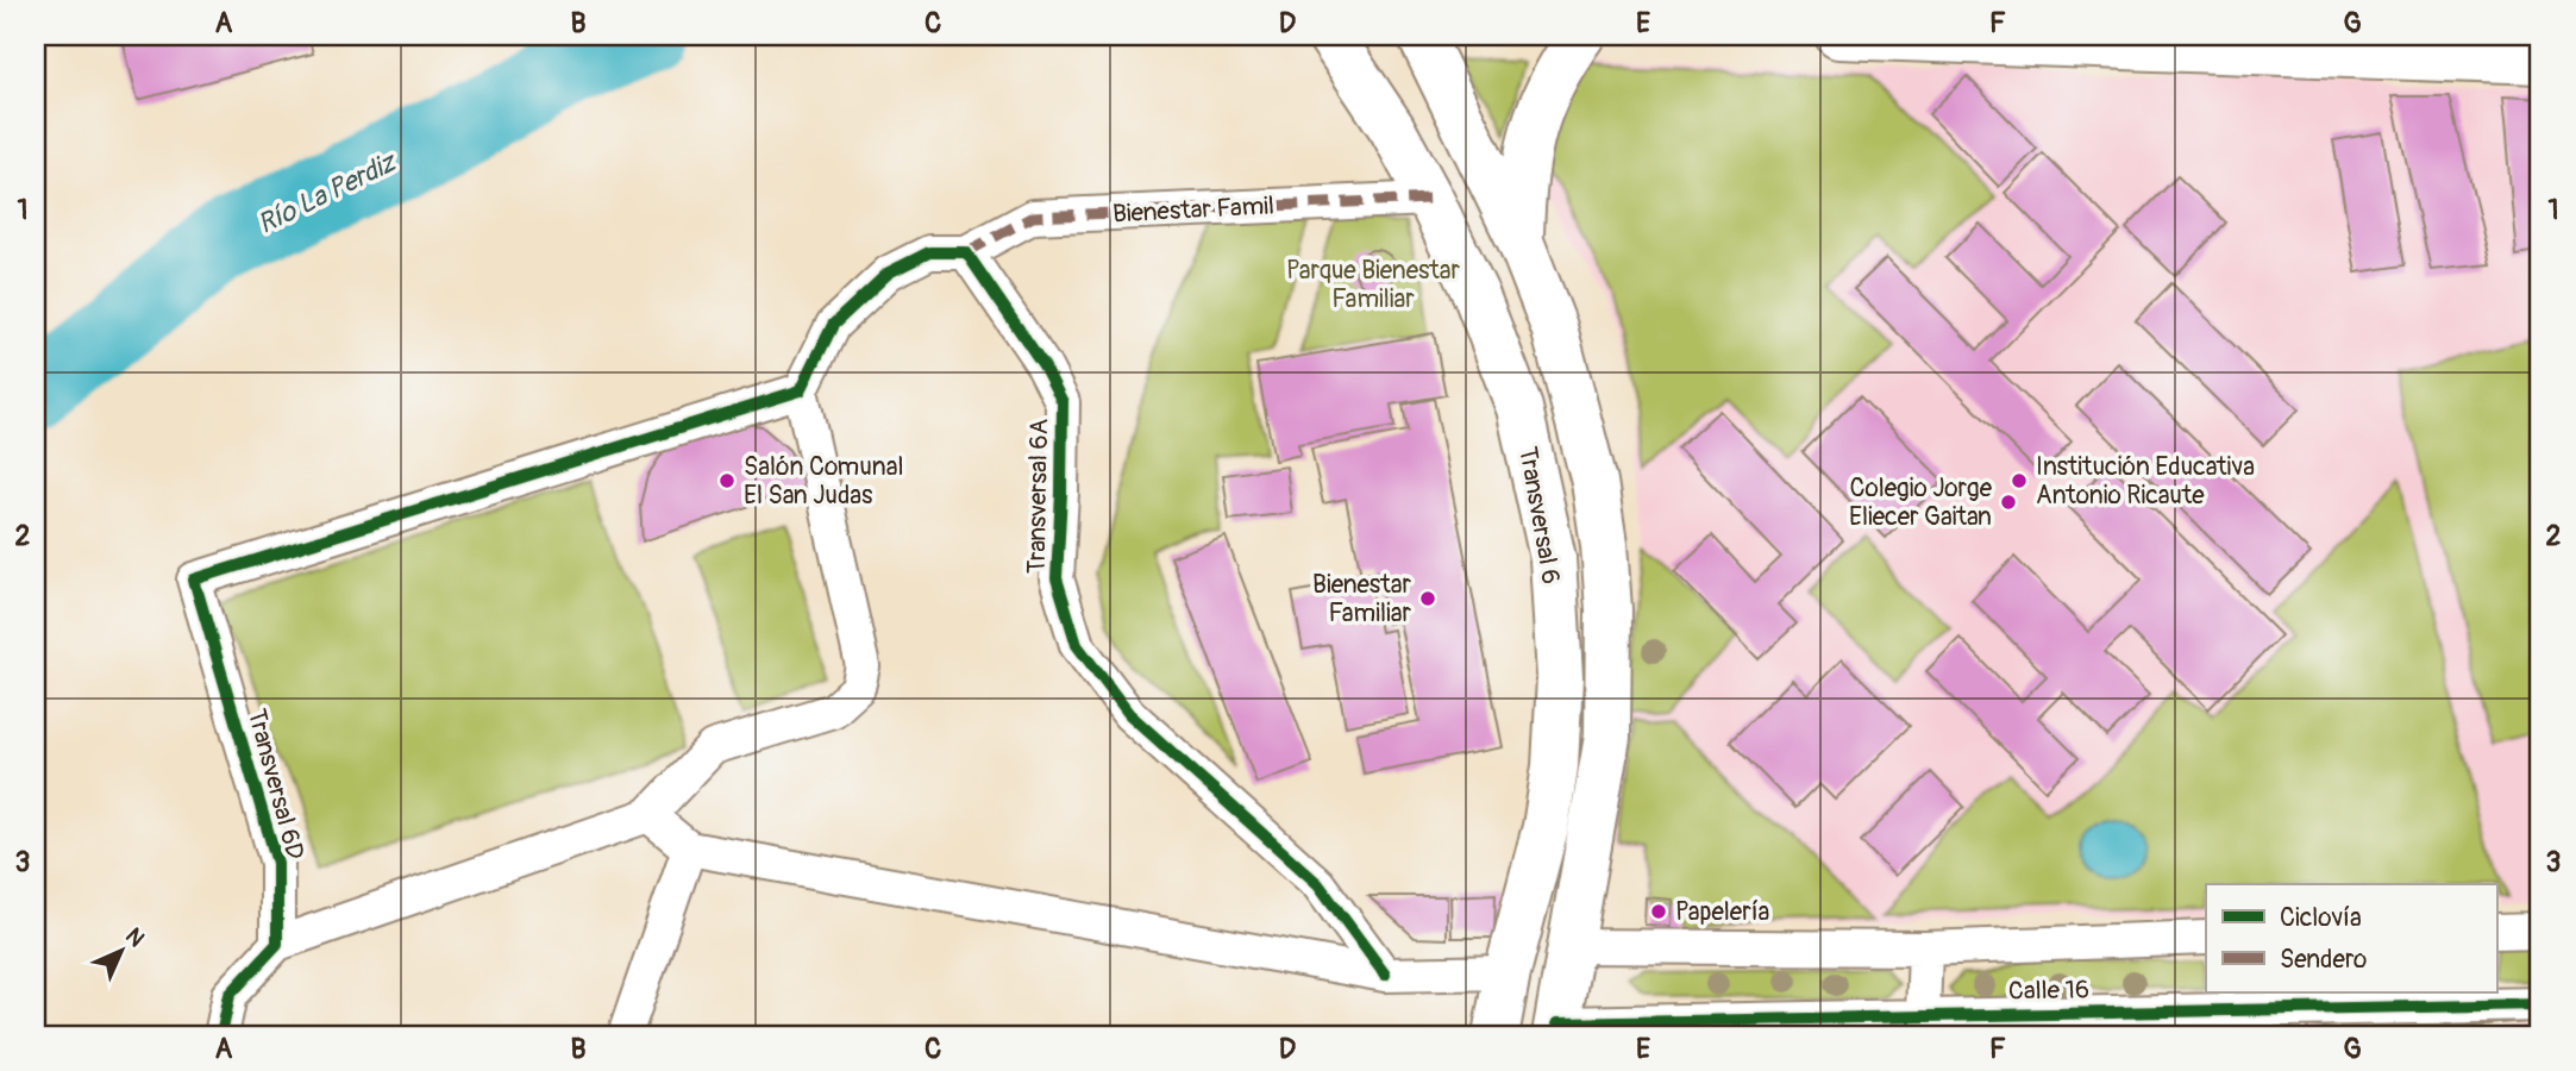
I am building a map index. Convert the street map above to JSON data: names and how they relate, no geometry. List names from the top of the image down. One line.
{"streets":{"main road":["Transversal 6"],"street":["Bienestar Famil","Transversal 6A","Transversal 6D","Calle 16"]},"crossings":[["Bienestar Famil","Transversal 6A"],["Bienestar Famil","Transversal 6"]],"water":["Río La Perdiz"],"parks":["Parque Bienestar Familiar"],"places":["Salón Comunal El San Judas","Institución Educativa Antonio Ricaute","Colegio Jorge Eliecer Gaitan","Bienestar Familiar","Papelería"],"legend":["Ciclovía","Sendero"],"north":"top right","grid":{"columns":["A","B","C","D","E","F","G"],"rows":["1","2","3"]}}
